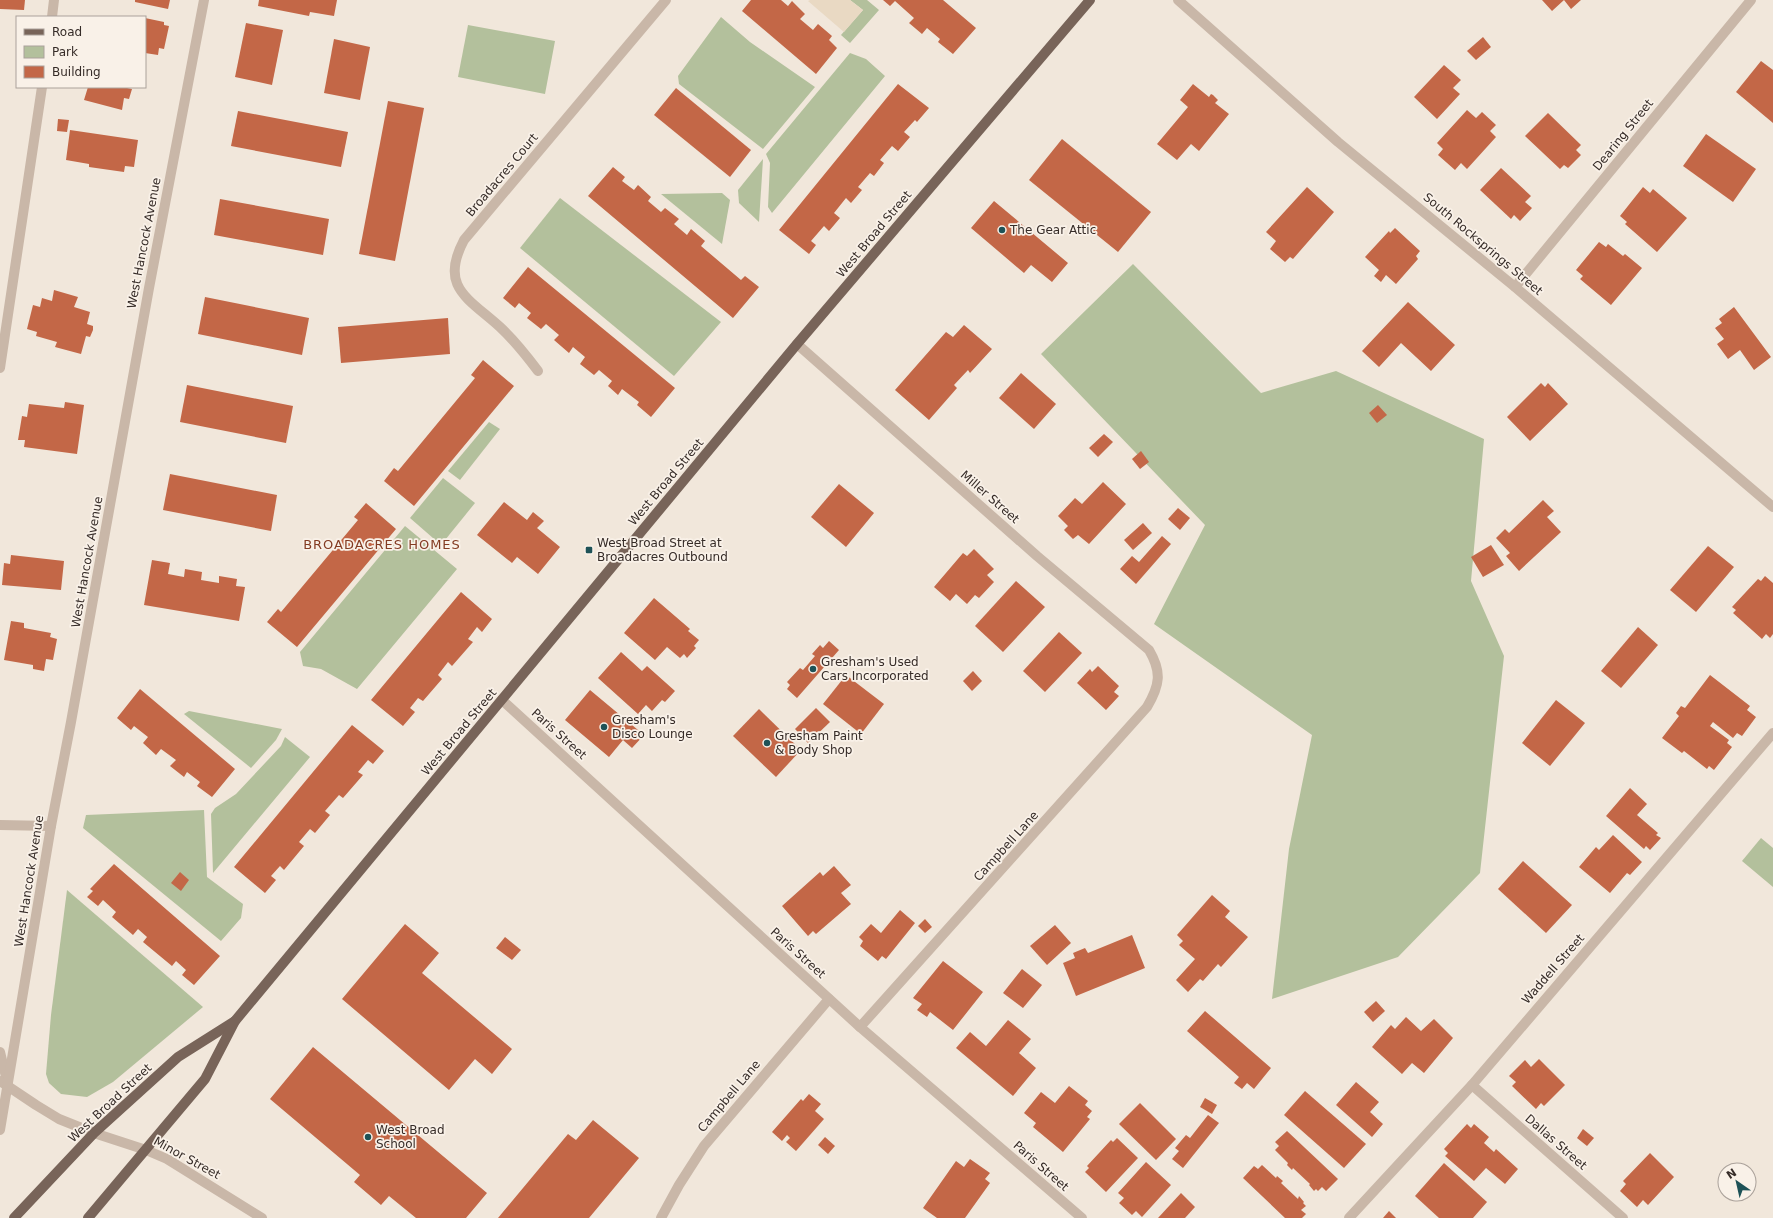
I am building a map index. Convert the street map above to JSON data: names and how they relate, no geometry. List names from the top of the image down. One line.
{"streets":{"main road":["West Broad Street"],"street":["Dearing Street","Broadacres Court","West Hancock Avenue","South Rocksprings Street","Miller Street","Paris Street","Campbell Lane","Waddell Street","Dallas Street","Minor Street"]},"crossings":[["Dearing Street","South Rocksprings Street"],["West Broad Street","Miller Street"],["West Broad Street","Paris Street"],["West Broad Street","Minor Street"],["West Hancock Avenue","Minor Street"],["Miller Street","Campbell Lane"],["Paris Street","Campbell Lane"],["Waddell Street","Dallas Street"]],"districts":["BROADACRES HOMES"],"places":{"other":["The Gear Attic","Gresham's Used Cars Incorporated","Gresham's Disco Lounge","Gresham Paint & Body Shop","West Broad School"],"transit":["West Broad Street at Broadacres Outbound"]},"legend":["Road","Park","Building"],"north":"top left"}
